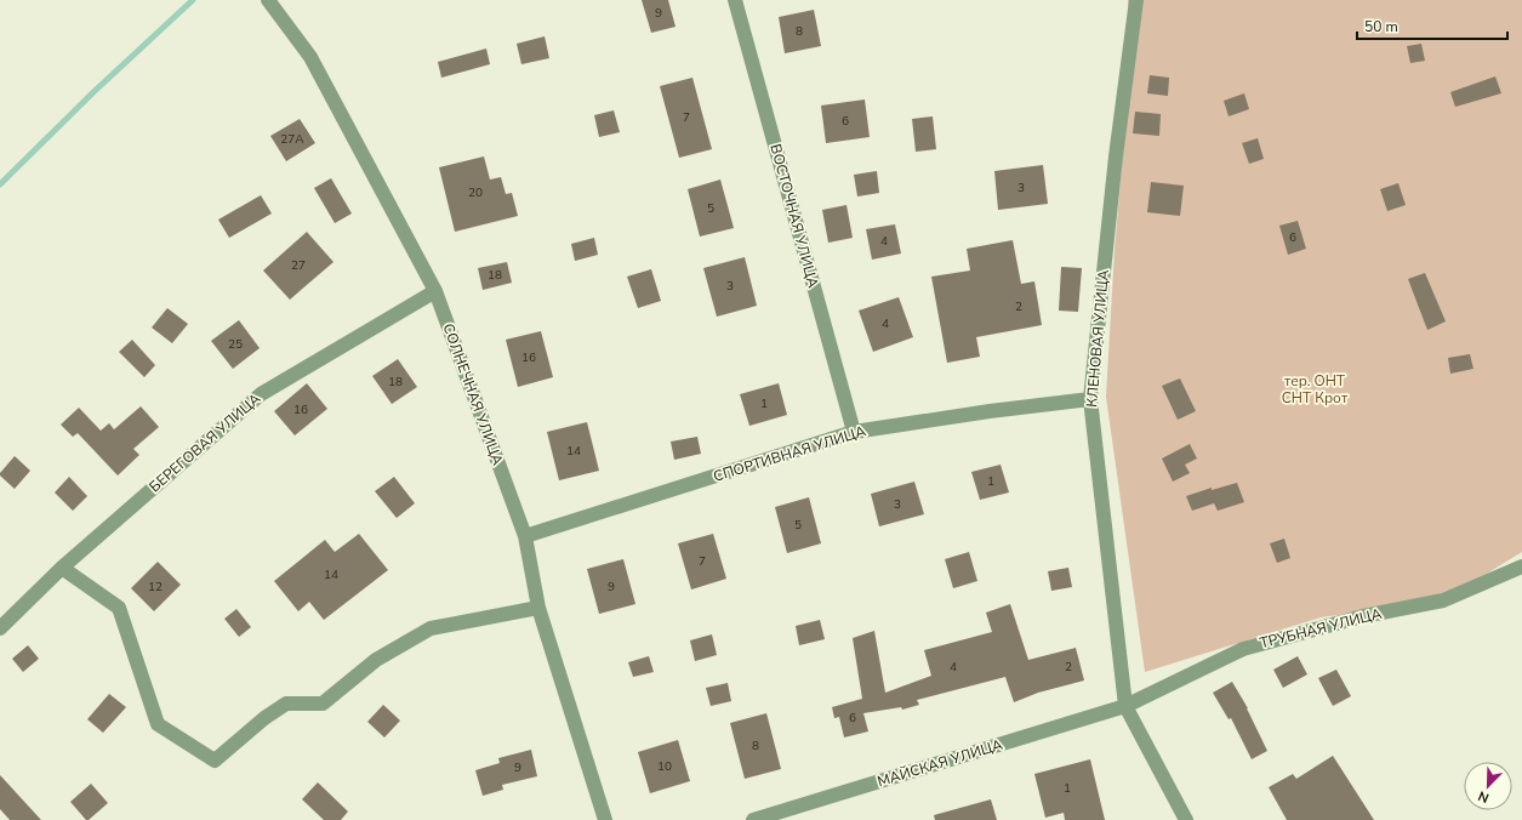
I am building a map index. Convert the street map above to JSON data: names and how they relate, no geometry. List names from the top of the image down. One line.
{"streets":{"street":["ВОСТОЧНАЯ УЛИЦА","КЛЕНОВАЯ УЛИЦА","СОЛНЕЧНАЯ УЛИЦА","БЕРЕГОВАЯ УЛИЦА","СПОРТИВНАЯ УЛИЦА","ТРУБНАЯ УЛИЦА","МАЙСКАЯ УЛИЦА"]},"crossings":[["ВОСТОЧНАЯ УЛИЦА","СПОРТИВНАЯ УЛИЦА"],["КЛЕНОВАЯ УЛИЦА","СПОРТИВНАЯ УЛИЦА"],["КЛЕНОВАЯ УЛИЦА","ТРУБНАЯ УЛИЦА"],["КЛЕНОВАЯ УЛИЦА","МАЙСКАЯ УЛИЦА"],["СОЛНЕЧНАЯ УЛИЦА","БЕРЕГОВАЯ УЛИЦА"],["СОЛНЕЧНАЯ УЛИЦА","СПОРТИВНАЯ УЛИЦА"],["ТРУБНАЯ УЛИЦА","МАЙСКАЯ УЛИЦА"]],"parks":["тер. ОНТ СНТ Крот"],"house_numbers":["9","8","7","6","27А","3","20","5","6","4","27","18","3","2","4","25","16","18","1","16","14","1","3","5","7","14","12","9","4","2","6","8","10","9","1"],"scale_bar":"50 m","north":"bottom left"}
